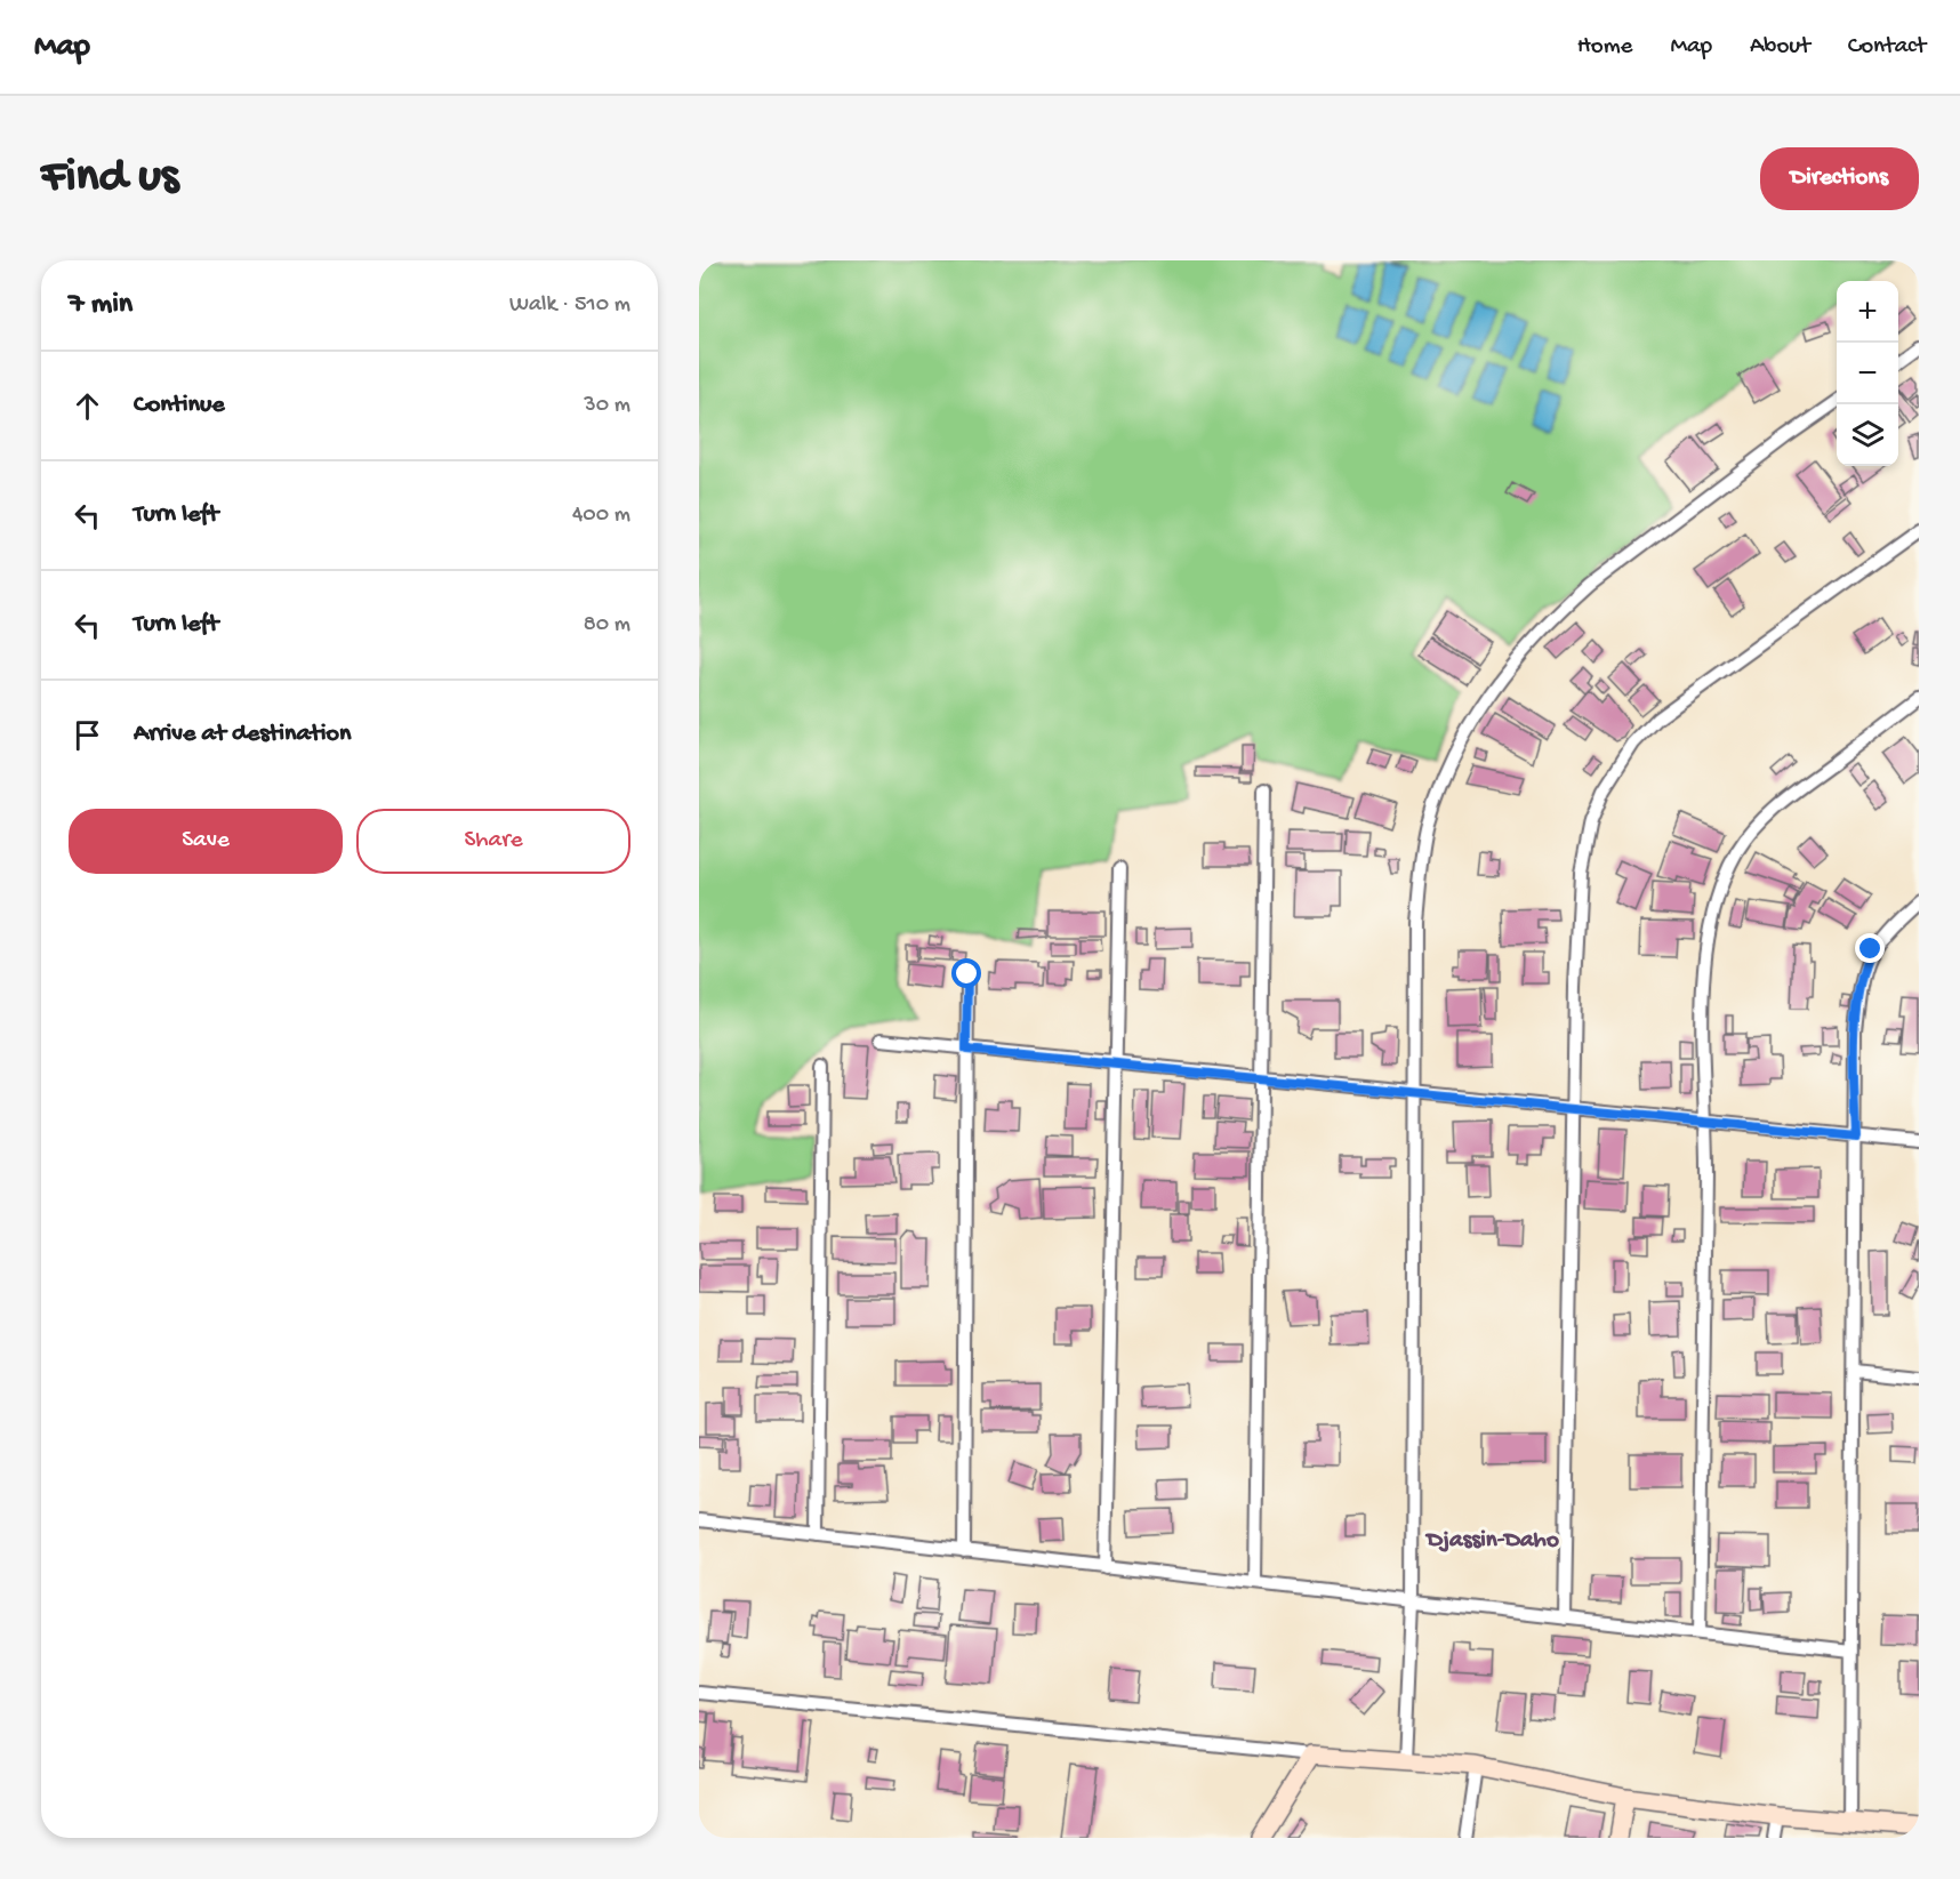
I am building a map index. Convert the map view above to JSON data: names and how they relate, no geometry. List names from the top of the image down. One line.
{"districts":["Djassin-Daho"],"page":{"header":"Map","nav":["Home","Map","About","Contact"],"buttons":["Directions",["Save","Share"]],"title":"Find us","heading":["7 min","Walk · 510 m"],"map_buttons":["+","−"],"list":[["Continue","30 m"],["Turn left","400 m"],["Turn left","80 m"],"Arrive at destination"]}}
